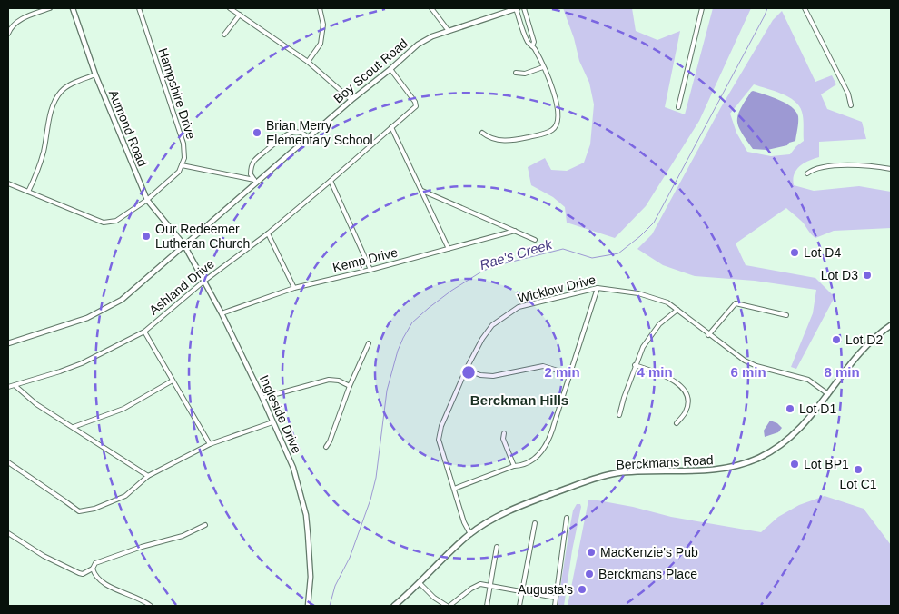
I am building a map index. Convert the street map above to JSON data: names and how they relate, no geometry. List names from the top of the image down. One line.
{"streets":{"main road":["Berckmans Road"],"street":["Boy Scout Road","Hampshire Drive","Aumond Road","Kemp Drive","Ashland Drive","Wicklow Drive","Ingleside Drive"]},"crossings":[["Boy Scout Road","Aumond Road"],["Boy Scout Road","Ashland Drive"],["Boy Scout Road","Ingleside Drive"],["Aumond Road","Ingleside Drive"],["Kemp Drive","Ingleside Drive"],["Ashland Drive","Ingleside Drive"],["Wicklow Drive","Berckmans Road"]],"districts":["Berckman Hills"],"water":["Rae's Creek"],"places":["Brian Merry Elementary School","Our Redeemer Lutheran Church","Lot D4","Lot D3","Lot D2","Lot D1","Lot BP1","Lot C1","MacKenzie's Pub","Berckmans Place","Augusta's"],"rings":["2 min","4 min","6 min","8 min"]}
